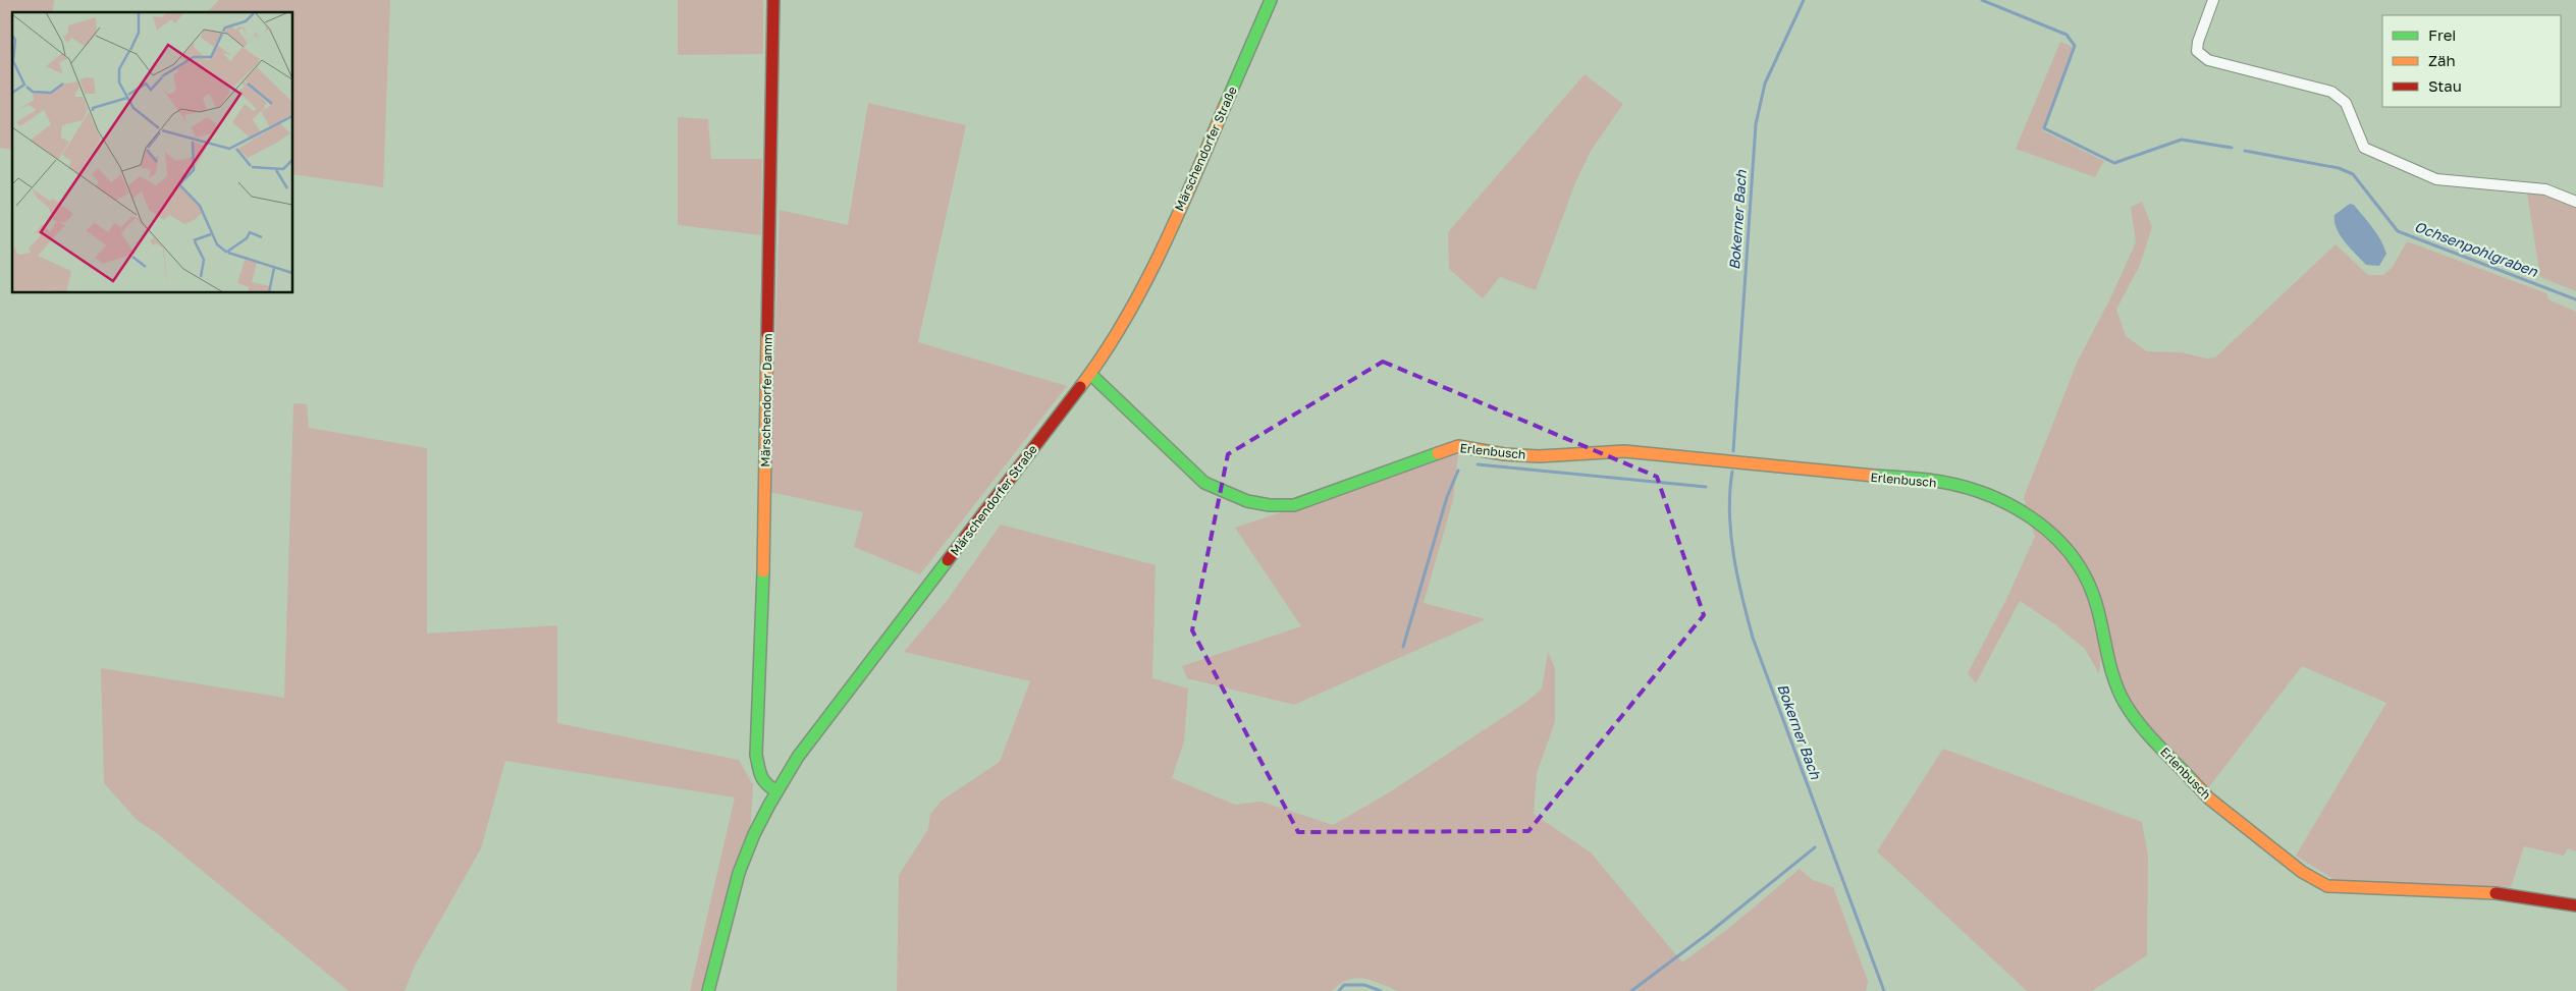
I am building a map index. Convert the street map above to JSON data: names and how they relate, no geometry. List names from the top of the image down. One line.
{"streets":{"street":["Märschendorfer Straße","Märschendorfer Damm","Erlenbusch"]},"crossings":[["Märschendorfer Straße","Märschendorfer Damm"],["Märschendorfer Straße","Erlenbusch"]],"water":["Bokerner Bach","Ochsenpohlgraben"],"legend":["Frei","Zäh","Stau"]}
